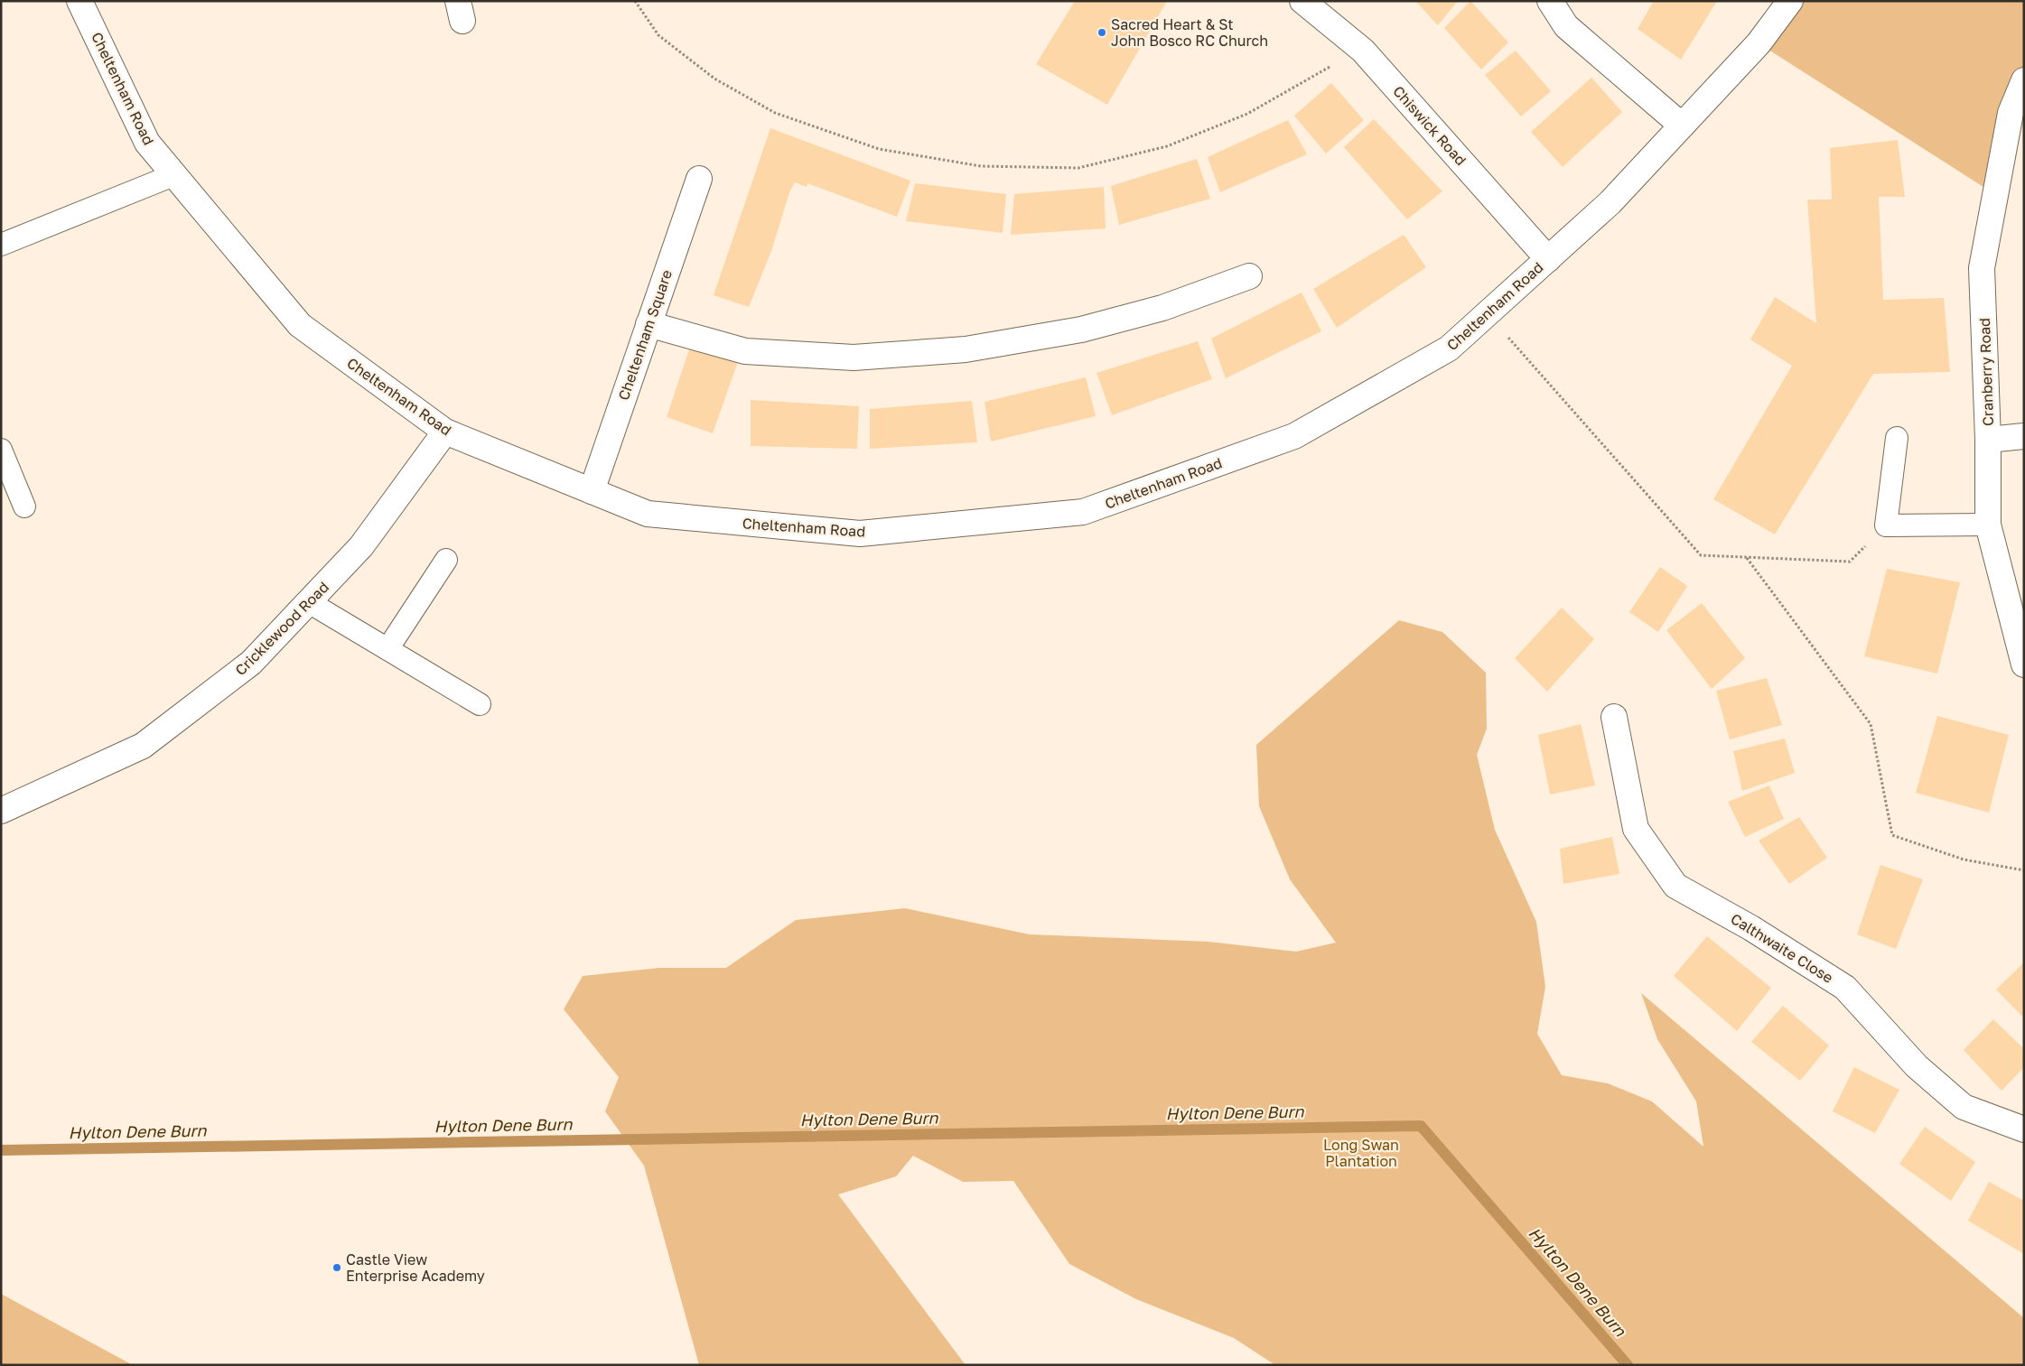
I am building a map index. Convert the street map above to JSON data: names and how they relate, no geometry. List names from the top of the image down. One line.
{"streets":{"street":["Cheltenham Road","Chiswick Road","Cheltenham Square","Cranberry Road","Cricklewood Road","Calthwaite Close"]},"crossings":[["Cheltenham Road","Chiswick Road"],["Cheltenham Road","Cheltenham Square"],["Cheltenham Road","Cricklewood Road"]],"water":["Hylton Dene Burn"],"parks":["Long Swan Plantation"],"places":["Sacred Heart & St John Bosco RC Church","Castle View Enterprise Academy"]}
